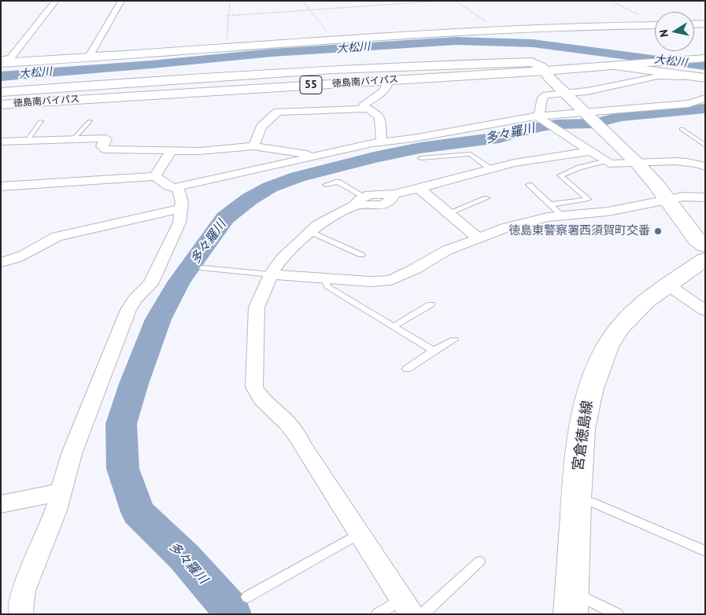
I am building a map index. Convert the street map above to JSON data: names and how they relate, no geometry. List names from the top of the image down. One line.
{"streets":{"main road":["徳島南バイパス","55","宮倉徳島線"]},"water":["大松川","多々羅川"],"places":["徳島東警察署西須賀町交番"],"north":"left"}
